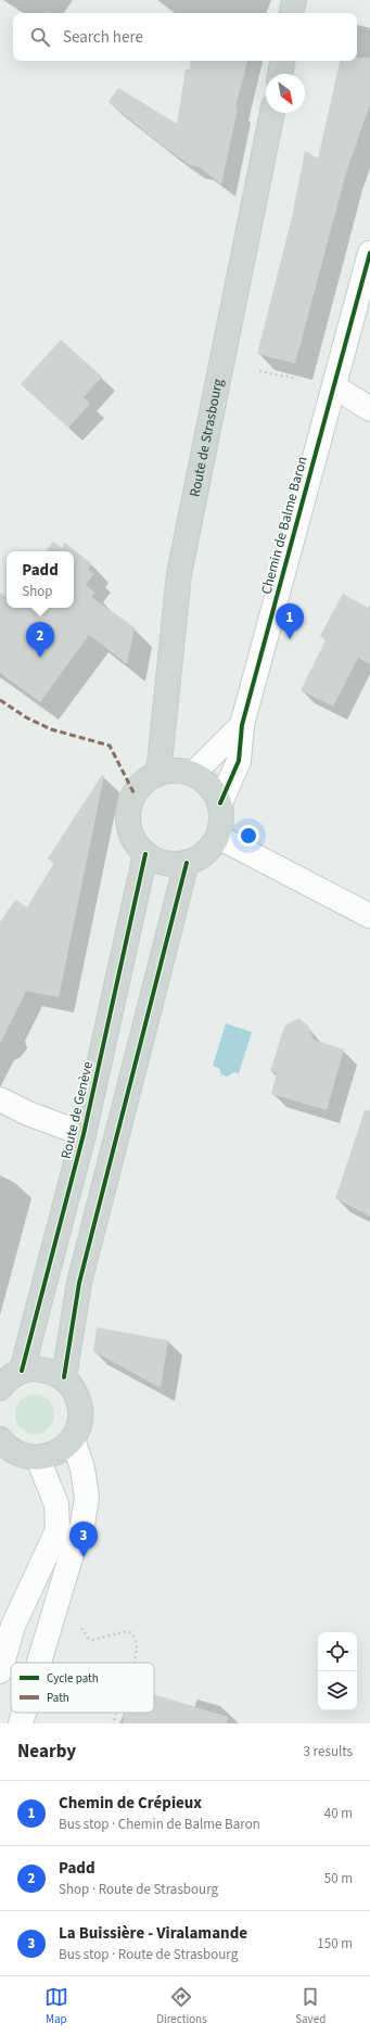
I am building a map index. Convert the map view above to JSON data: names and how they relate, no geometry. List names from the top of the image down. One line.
{"streets":{"main road":["Route de Strasbourg","Route de Genève"],"street":["Chemin de Balme Baron"]},"crossings":[["Route de Strasbourg","Chemin de Balme Baron"],["Route de Strasbourg","Route de Genève"],["Chemin de Balme Baron","Route de Genève"]],"legend":["Cycle path","Path"],"north":"bottom right","page":{"search":"Search here","popup":["Padd","Shop"],"pins":["1","2","3"],"heading":["Nearby","3 results"],"list":[{"mark":"1","name":"Chemin de Crépieux","note":"Bus stop · Chemin de Balme Baron","value":"40 m"},{"mark":"2","name":"Padd","note":"Shop · Route de Strasbourg","value":"50 m"},{"mark":"3","name":"La Buissière - Viralamande","note":"Bus stop · Route de Strasbourg","value":"150 m"}],"nav":["Map","Directions","Saved"]}}
